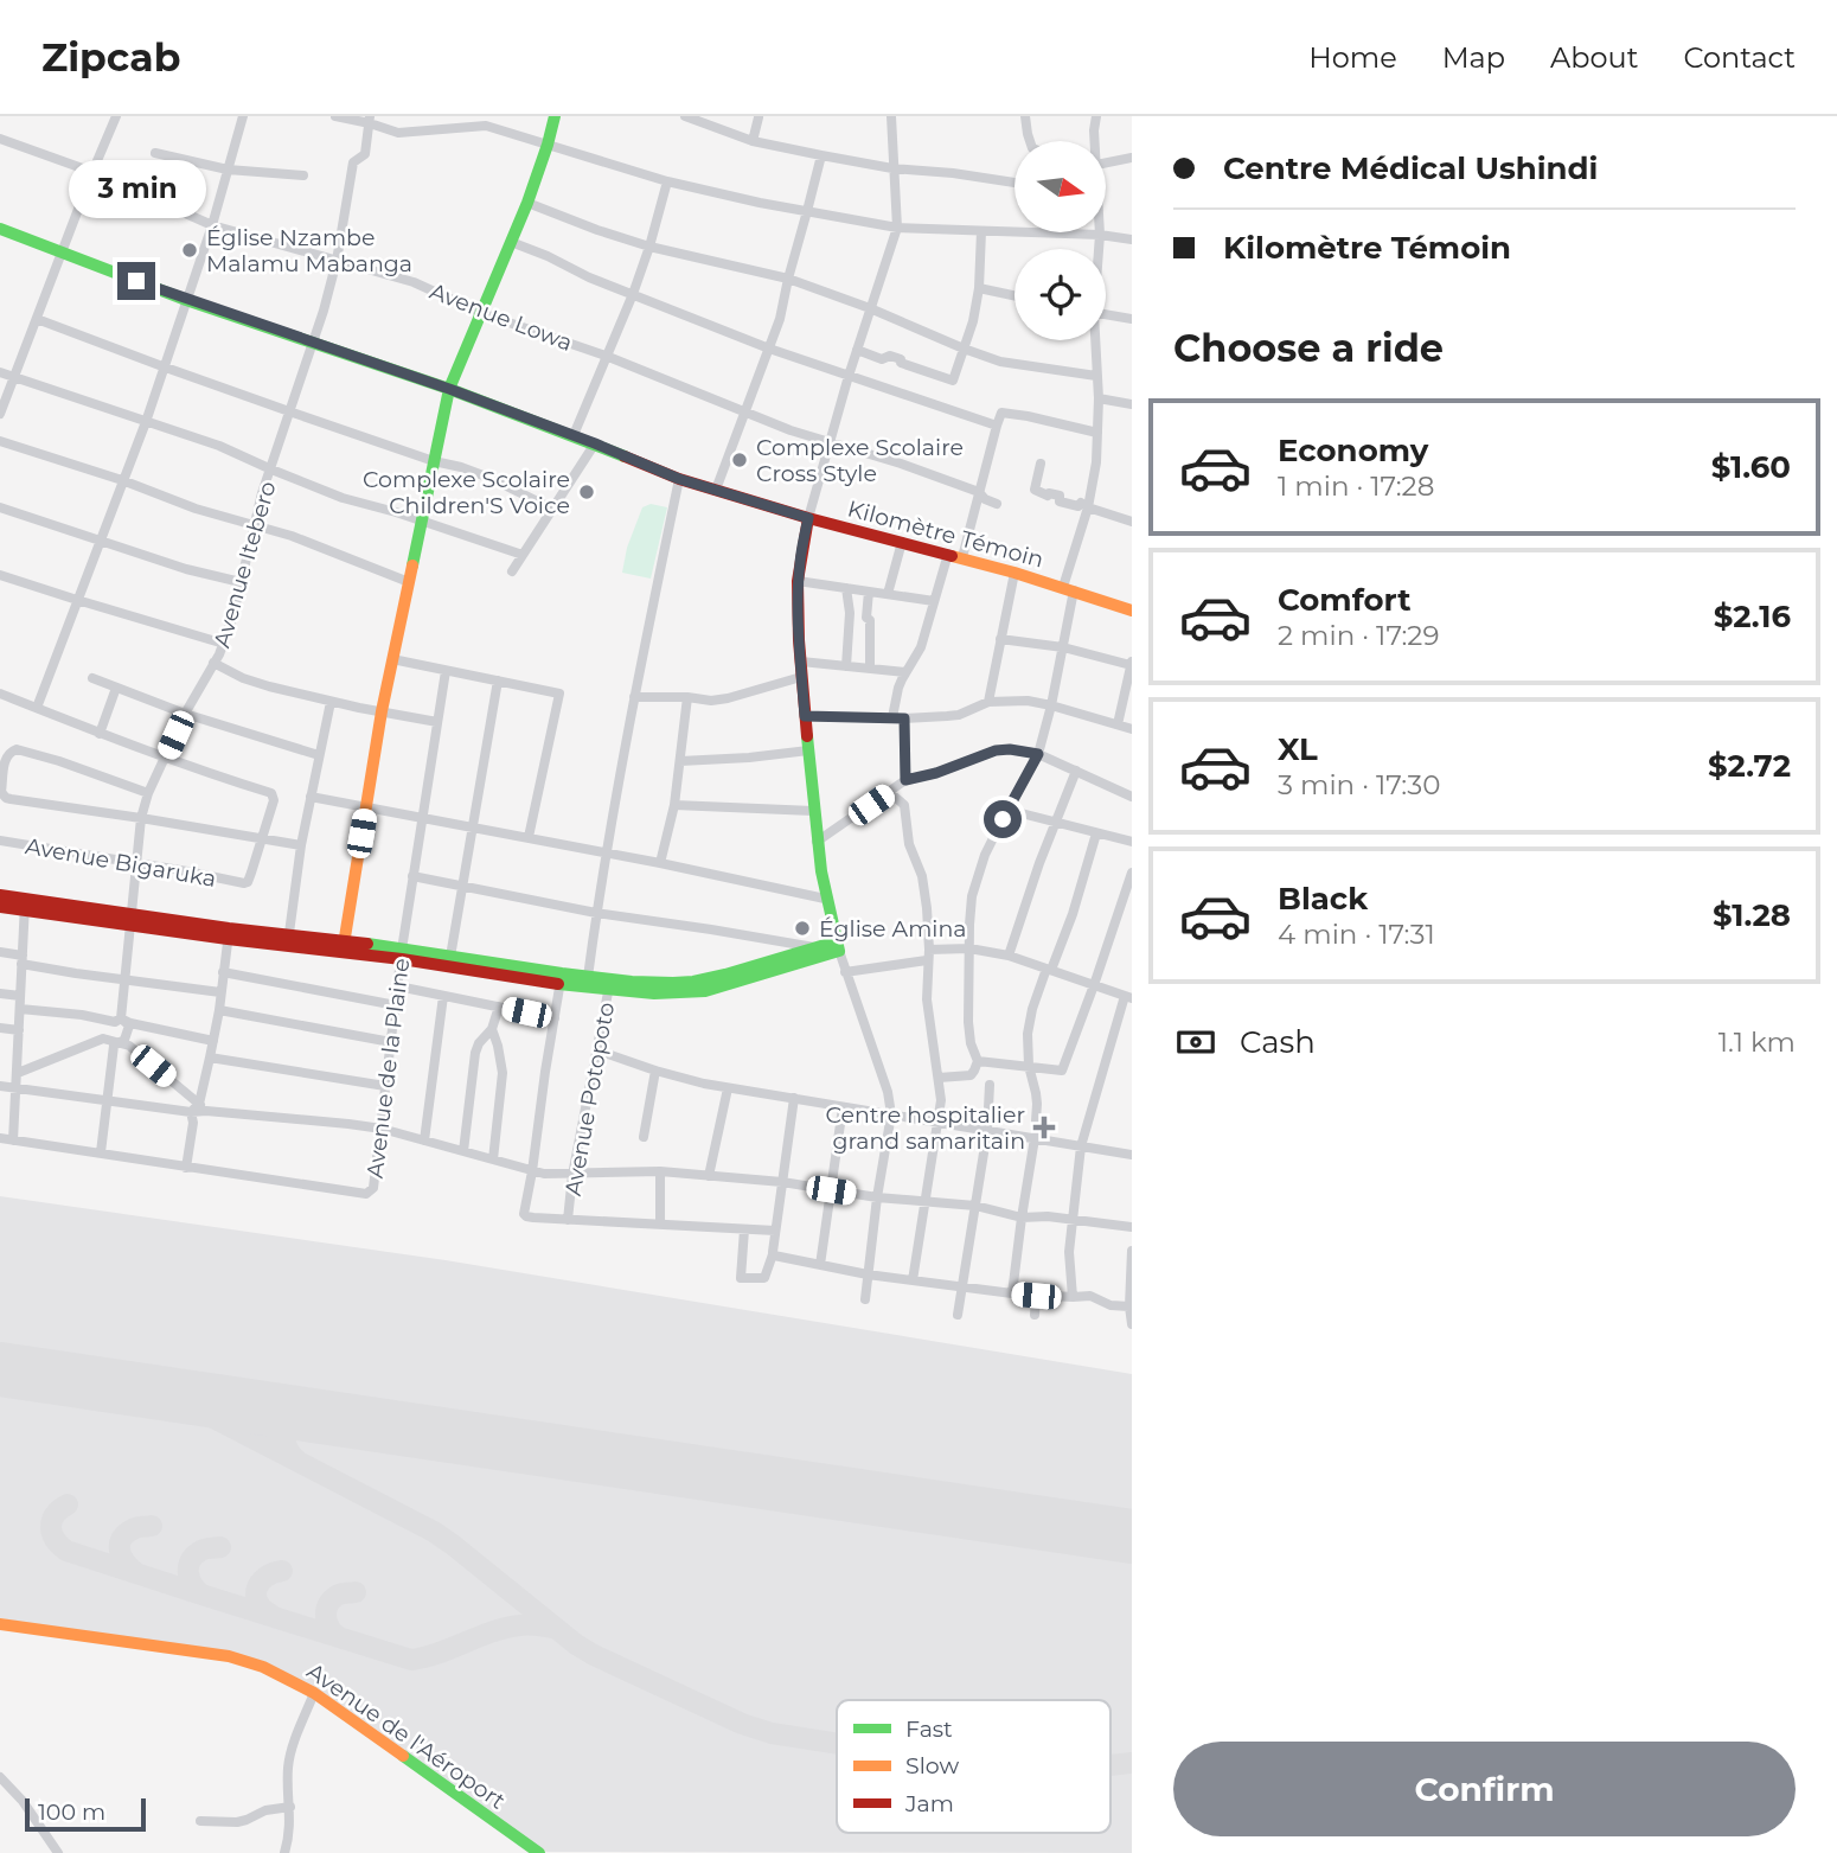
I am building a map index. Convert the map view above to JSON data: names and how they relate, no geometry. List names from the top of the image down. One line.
{"streets":{"main road":["Kilomètre Témoin","Avenue de l'Aéroport"],"street":["Avenue Lowa","Avenue Itebero","Avenue Bigaruka","Avenue de la Plaine","Avenue Potopoto"]},"crossings":[["Avenue Lowa","Avenue Itebero"],["Kilomètre Témoin","Avenue Itebero"],["Avenue Itebero","Avenue Bigaruka"],["Avenue Itebero","Avenue de la Plaine"]],"places":{"other":["Église Nzambe Malamu Mabanga","Complexe Scolaire Cross Style","Complexe Scolaire Children'S Voice","Église Amina"],"health":["Centre hospitalier grand samaritain"]},"legend":["Fast","Slow","Jam"],"scale_bar":"100 m","north":"right","page":{"header":"Zipcab","nav":["Home","Map","About","Contact"],"banner":["Centre Médical Ushindi","Kilomètre Témoin"],"bubble":"3 min","heading":"Choose a ride","list":[{"name":"Economy","note":"1 min · 17:28","value":"$1.60"},{"name":"Comfort","note":"2 min · 17:29","value":"$2.16"},{"name":"XL","note":"3 min · 17:30","value":"$2.72"},{"name":"Black","note":"4 min · 17:31","value":"$1.28"}],"pay":["Cash","1.1 km"],"buttons":"Confirm","scale":"100 m"}}
